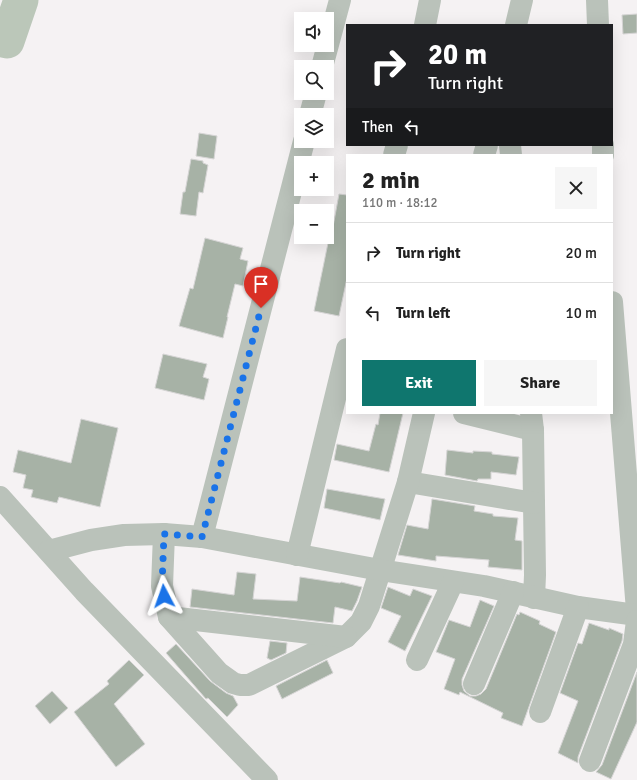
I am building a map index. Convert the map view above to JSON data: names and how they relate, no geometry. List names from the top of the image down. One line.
{"page":{"map_buttons":["+","−"],"turn":["20 m","Turn right"],"then":"Then","heading":["2 min","110 m · 18:12"],"list":[{"name":"Turn right","value":"20 m"},{"name":"Turn left","value":"10 m"}],"buttons":["Exit","Share"]}}
